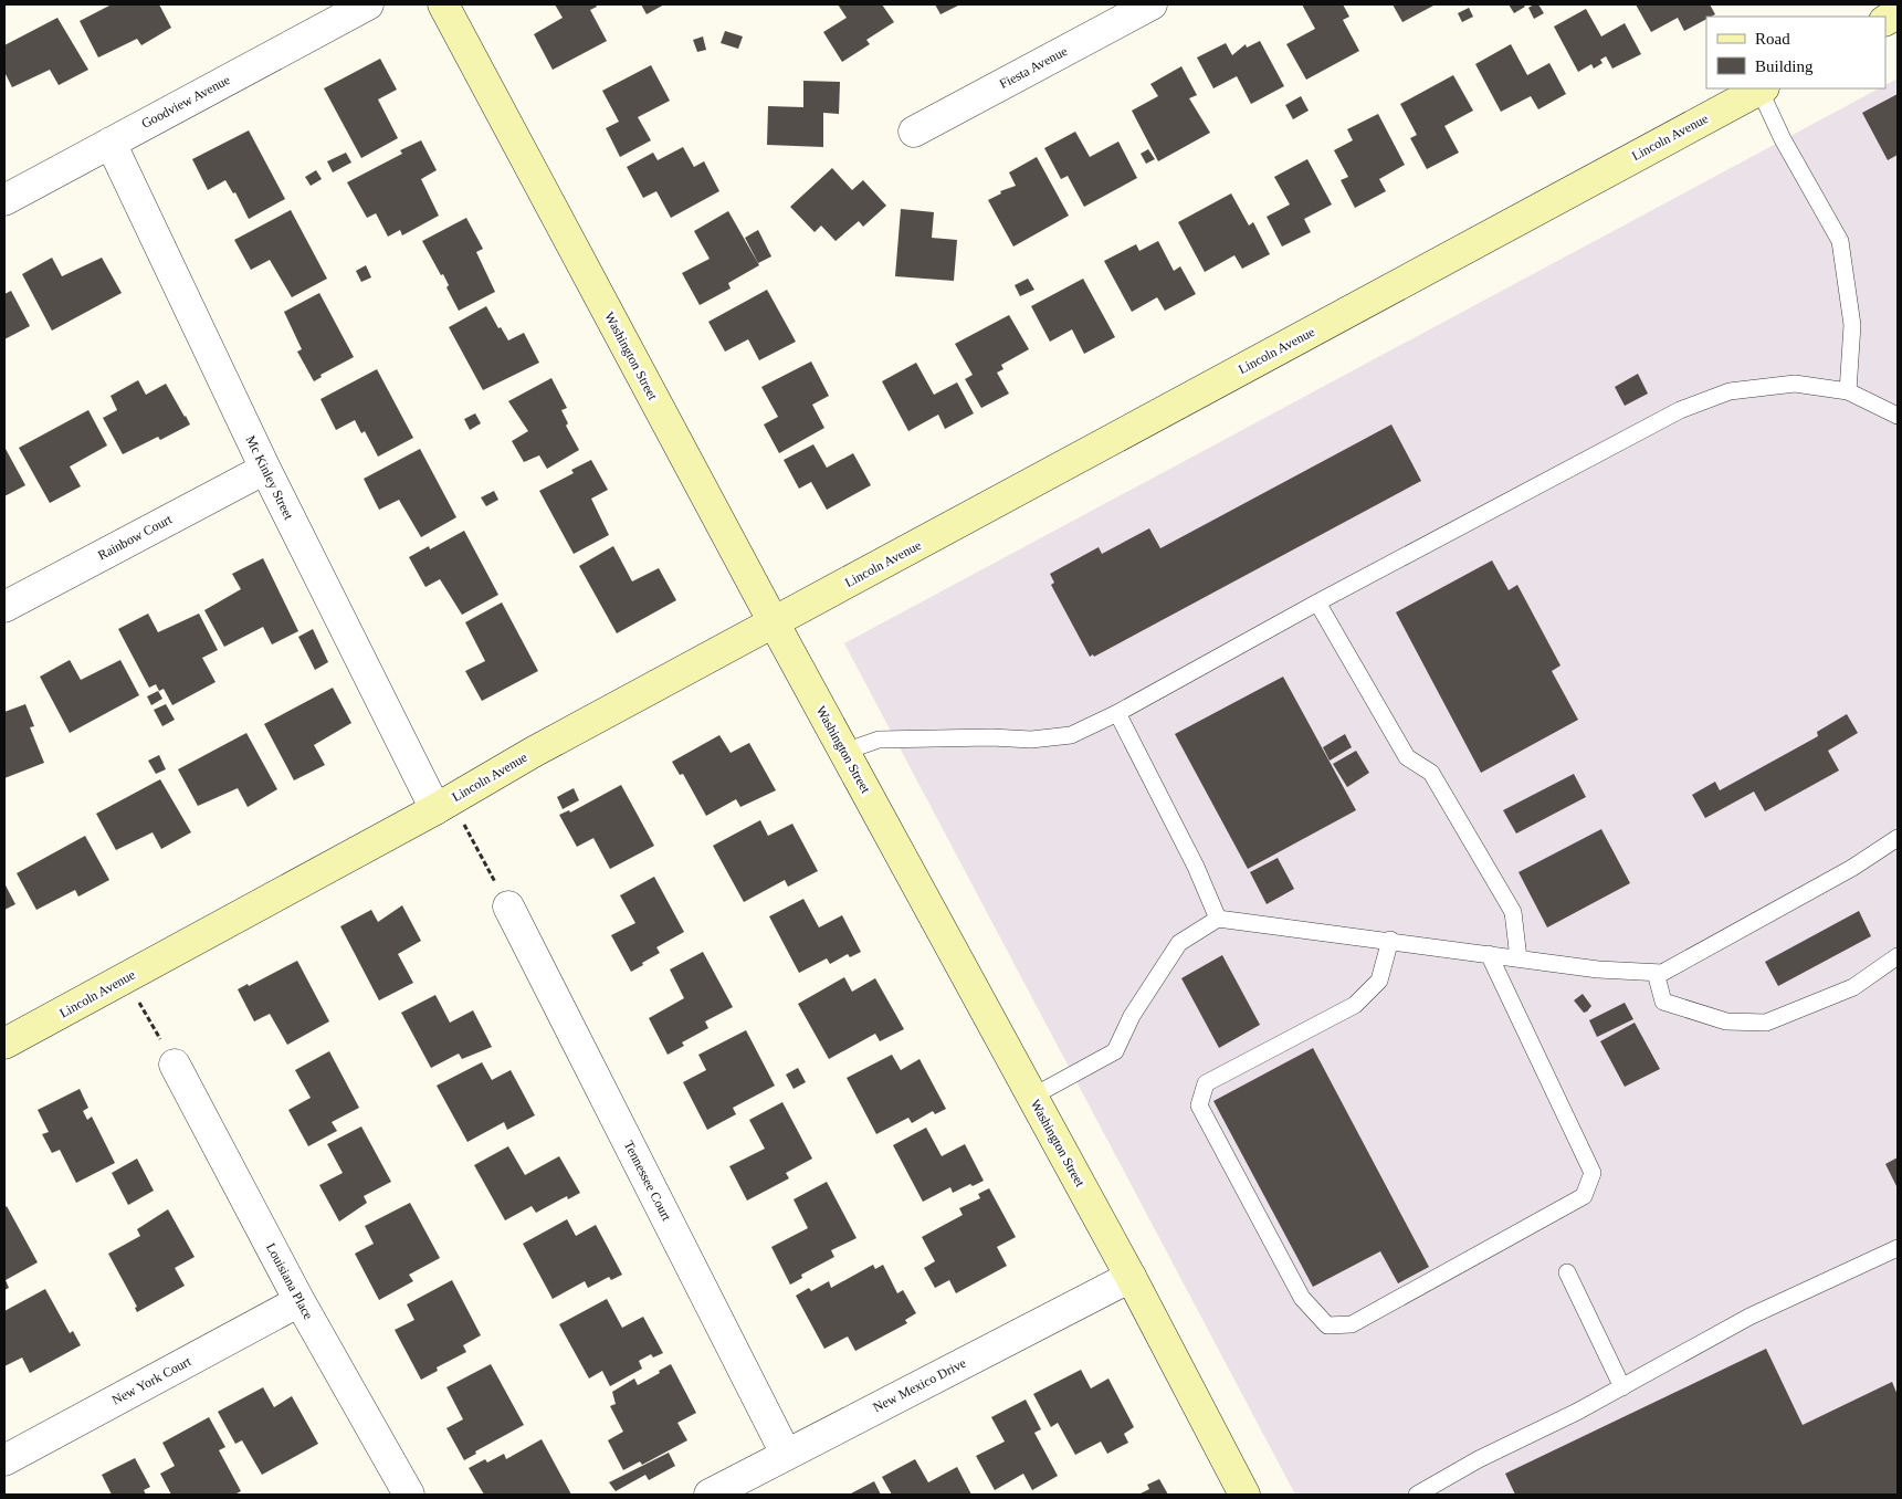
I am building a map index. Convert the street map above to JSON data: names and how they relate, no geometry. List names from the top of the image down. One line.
{"streets":{"street":["Fiesta Avenue","Goodview Avenue","Lincoln Avenue","Washington Street","Mc Kinley Street","Rainbow Court","Tennessee Court","Louisiana Place","New York Court","New Mexico Drive"]},"crossings":[["Goodview Avenue","Mc Kinley Street"],["Lincoln Avenue","Washington Street"],["Lincoln Avenue","Mc Kinley Street"],["Washington Street","New Mexico Drive"],["Mc Kinley Street","Rainbow Court"],["Tennessee Court","New Mexico Drive"],["Louisiana Place","New York Court"]],"legend":["Road","Building"]}
